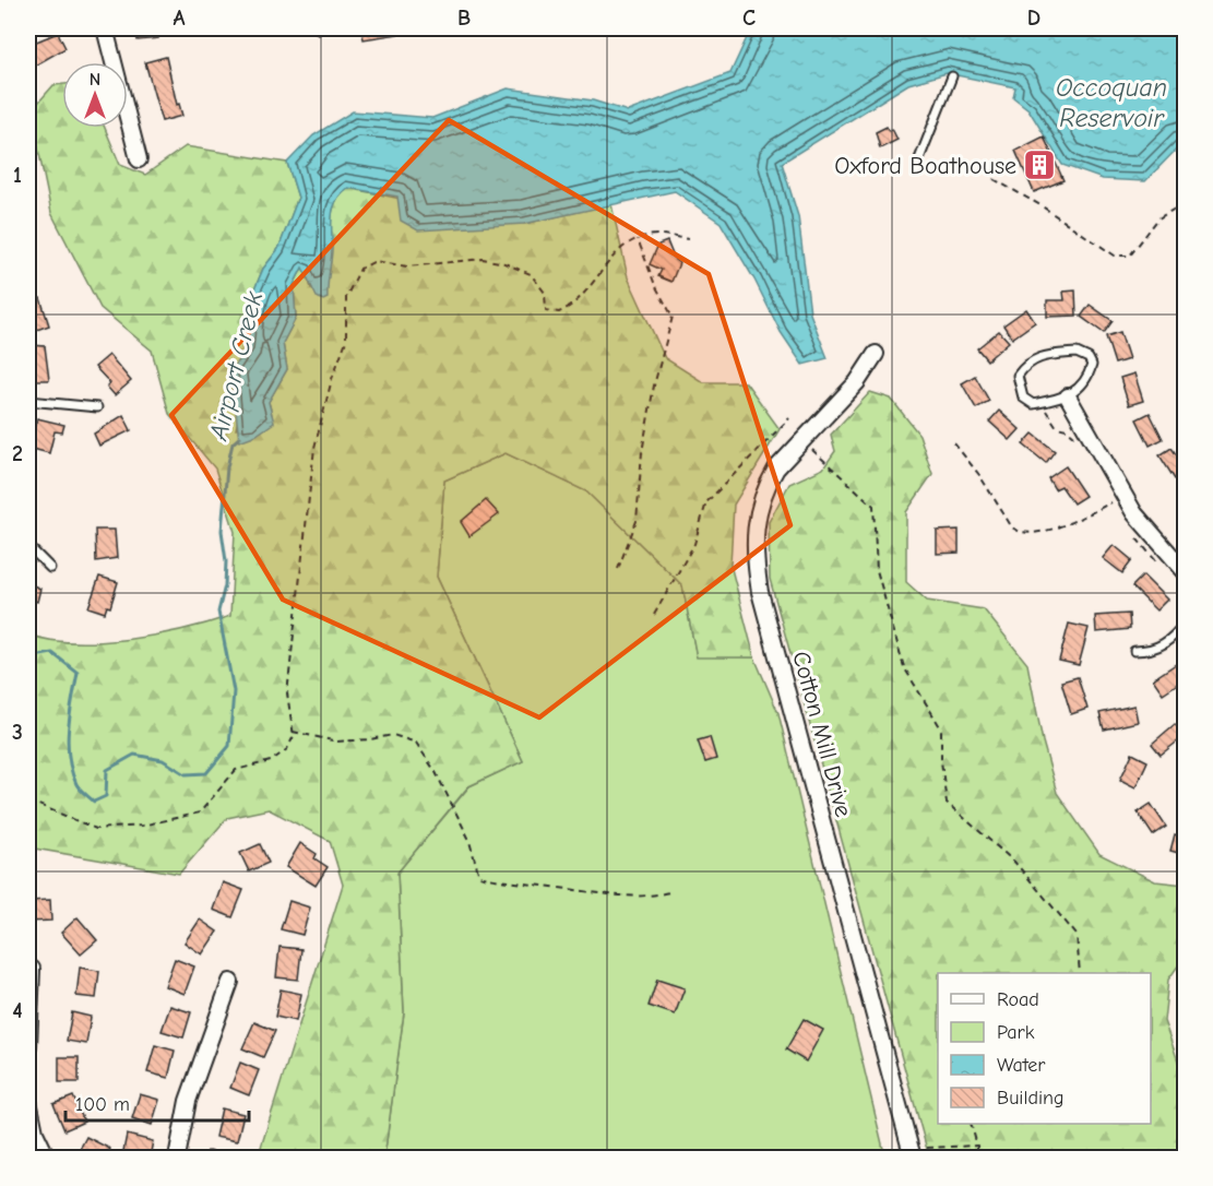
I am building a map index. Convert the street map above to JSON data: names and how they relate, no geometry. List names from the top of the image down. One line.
{"streets":{"street":["Cotton Mill Drive"]},"water":["Occoquan Reservoir","Airport Creek"],"places":{"building":["Oxford Boathouse"]},"legend":["Road","Park","Water","Building"],"scale_bar":"100 m","north":"top","grid":{"columns":["A","B","C","D"],"rows":["1","2","3","4"]}}
